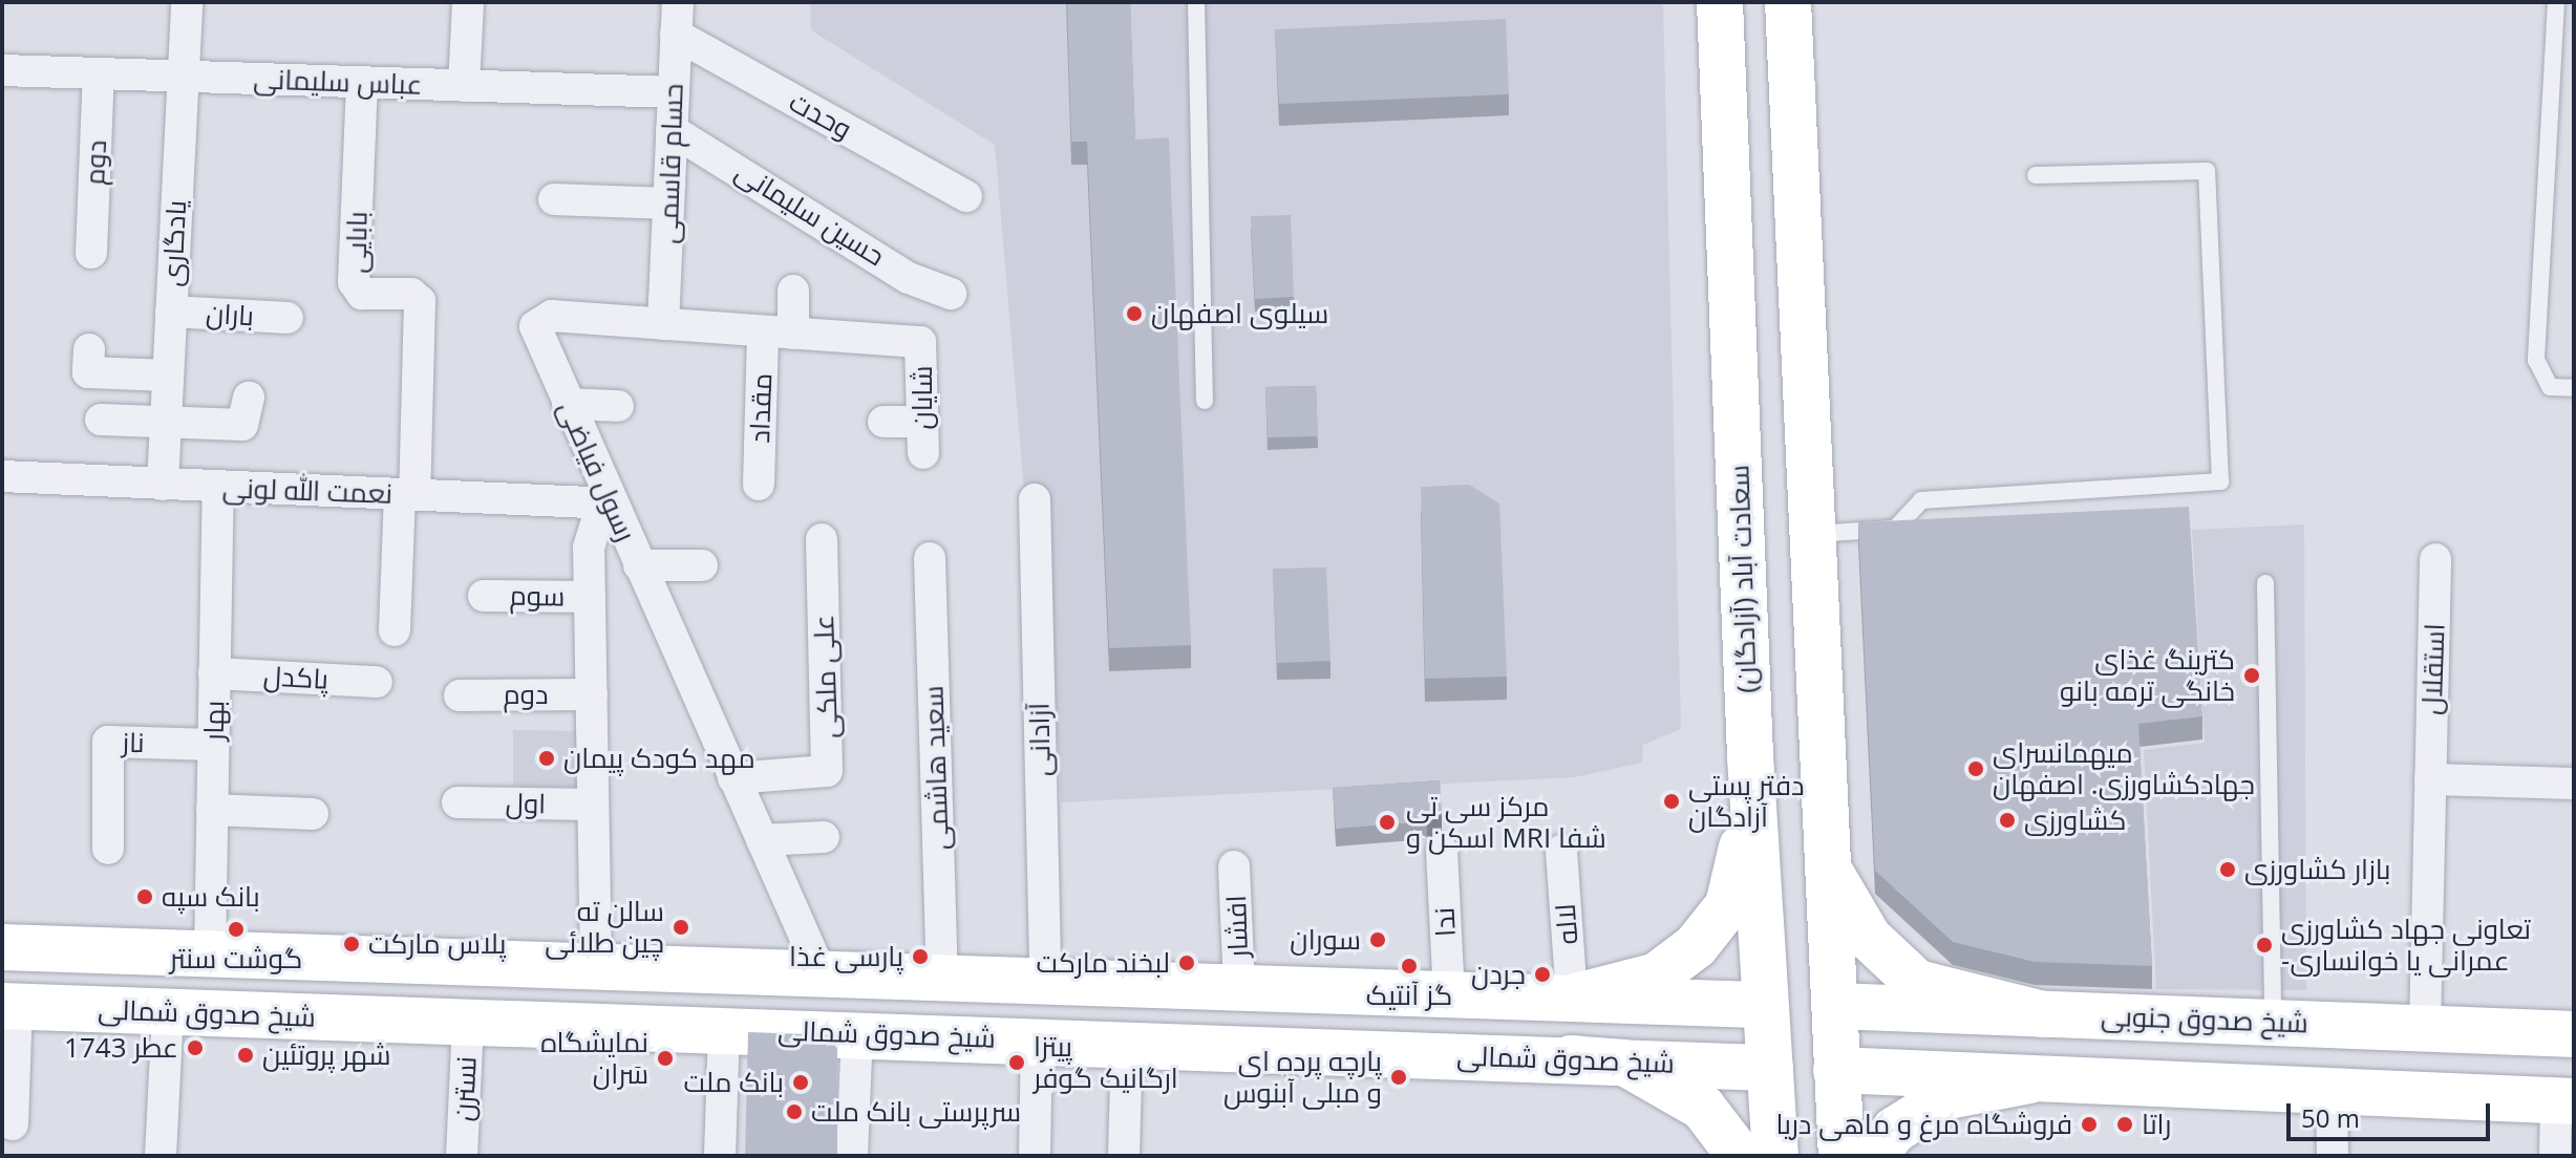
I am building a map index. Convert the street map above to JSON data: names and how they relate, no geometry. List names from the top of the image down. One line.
{"streets":{"main road":["سعادت آباد (آزادگان)","شیخ صدوق شمالی","شیخ صدوق جنوبی"],"street":["عباس سلیمانی","وحدت","دوم","حسام قاسمی","حسین سلیمانی","بابایی","یادگاری","باران","شایان","مقداد","رسول فیاضی","نعمت الله لونی","سوم","استقلال","علی ملکی","پاکدل","بهار","آزادانی","ناز","سعید هاشمی","اول","ندا","لاله","افشار","نسترن"]},"crossings":[["عباس سلیمانی","دوم"],["عباس سلیمانی","حسام قاسمی"],["عباس سلیمانی","بابایی"],["عباس سلیمانی","یادگاری"],["وحدت","حسام قاسمی"],["حسام قاسمی","حسین سلیمانی"],["حسام قاسمی","رسول فیاضی"],["بابایی","نعمت الله لونی"],["یادگاری","باران"],["یادگاری","نعمت الله لونی"],["شایان","رسول فیاضی"],["مقداد","رسول فیاضی"],["رسول فیاضی","نعمت الله لونی"],["رسول فیاضی","علی ملکی"],["نعمت الله لونی","بهار"],["سعادت آباد (آزادگان)","شیخ صدوق شمالی"],["سعادت آباد (آزادگان)","شیخ صدوق جنوبی"],["استقلال","شیخ صدوق جنوبی"],["پاکدل","بهار"],["بهار","ناز"],["شیخ صدوق شمالی","نسترن"]],"places":["سیلوی اصفهان","کترینگ غذای خانگی ترمه بانو","مهد کودک پیمان","میهمانسرای جهادکشاورزی. اصفهان","دفتر پستی آزادگان","کشاورزی","مرکز سی تی اسکن و MRI شفا","بازار کشاورزی","بانک سپه","سالن ته چین طلائی","گوشت سنتر","سوران","پلاس مارکت","تعاونی جهاد کشاورزی -عمرانی یا خوانساری","پارسی غذا","لبخند مارکت","گز آنتیک","جردن","عطر 1743","شهر پروتئین","نمایشگاه سَران","پیتزا ارگانیک گوفر","پارچه پرده ای و مبلی آبنوس","بانک ملت","سرپرستی بانک ملت","فروشگاه مرغ و ماهی دریا","راتا"],"scale_bar":"50 m"}
